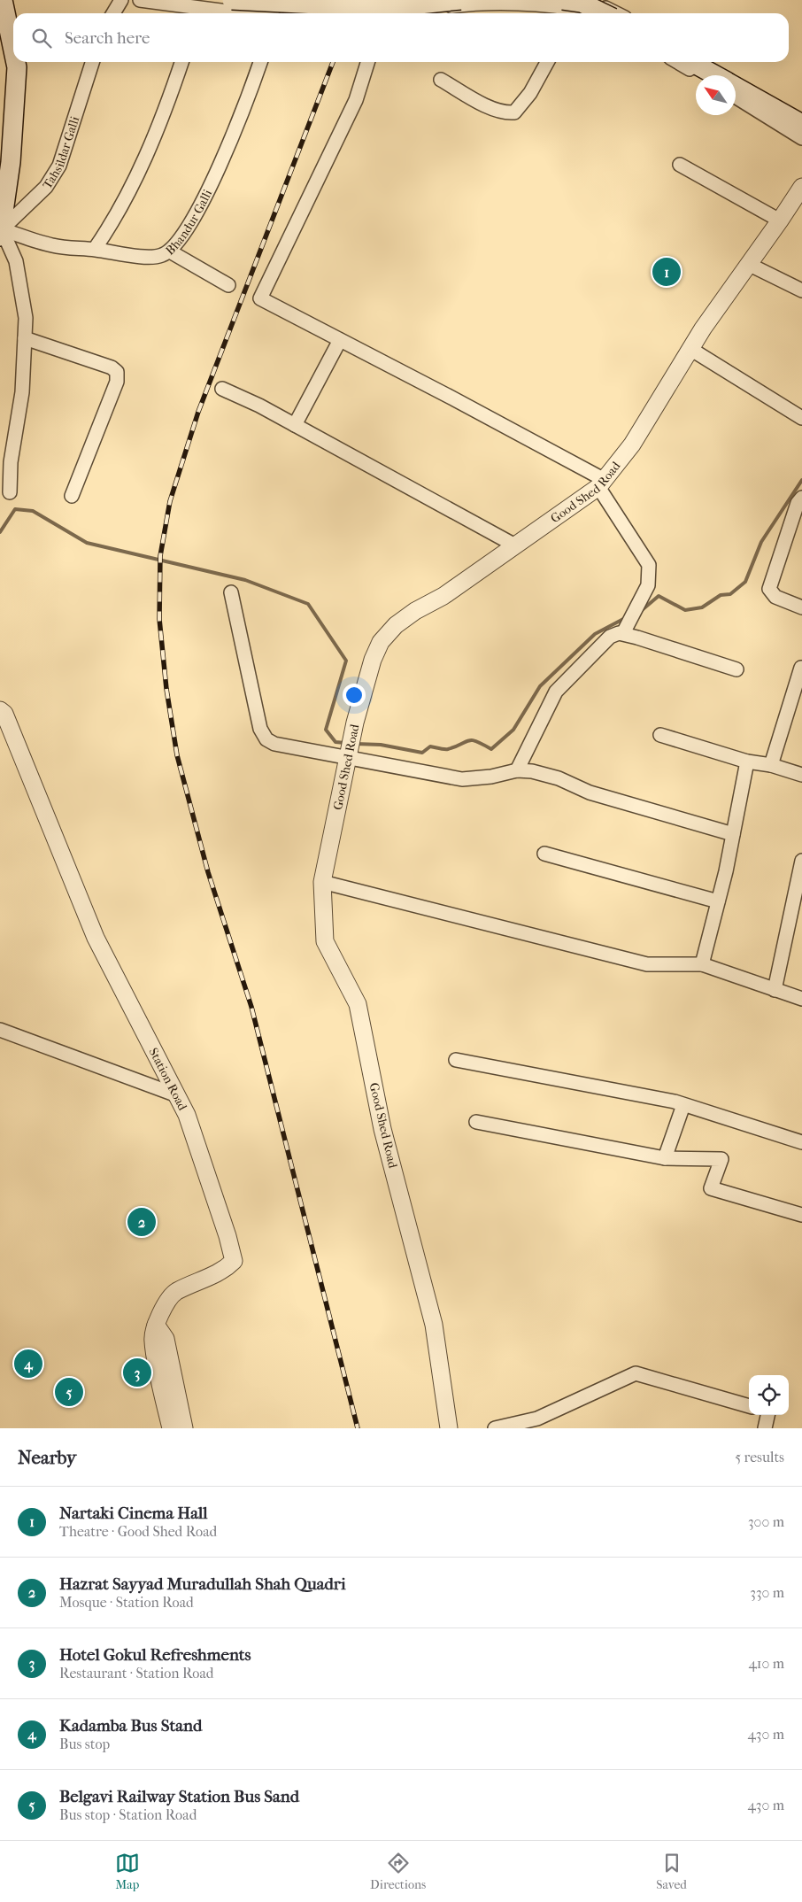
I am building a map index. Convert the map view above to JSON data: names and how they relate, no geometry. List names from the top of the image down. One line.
{"streets":{"street":["Tahsildar Galli","Bhandur Galli","Good Shed Road","Station Road"]},"crossings":[["Tahsildar Galli","Bhandur Galli"]],"north":"top left","page":{"search":"Search here","pins":["1","2","4","3","5"],"heading":["Nearby","5 results"],"list":[{"mark":"1","name":"Nartaki Cinema Hall","note":"Theatre · Good Shed Road","value":"300 m"},{"mark":"2","name":"Hazrat Sayyad Muradullah Shah Quadri","note":"Mosque · Station Road","value":"330 m"},{"mark":"3","name":"Hotel Gokul Refreshments","note":"Restaurant · Station Road","value":"410 m"},{"mark":"4","name":"Kadamba Bus Stand","note":"Bus stop","value":"430 m"},{"mark":"5","name":"Belgavi Railway Station Bus Sand","note":"Bus stop · Station Road","value":"430 m"}],"nav":["Map","Directions","Saved"]}}
